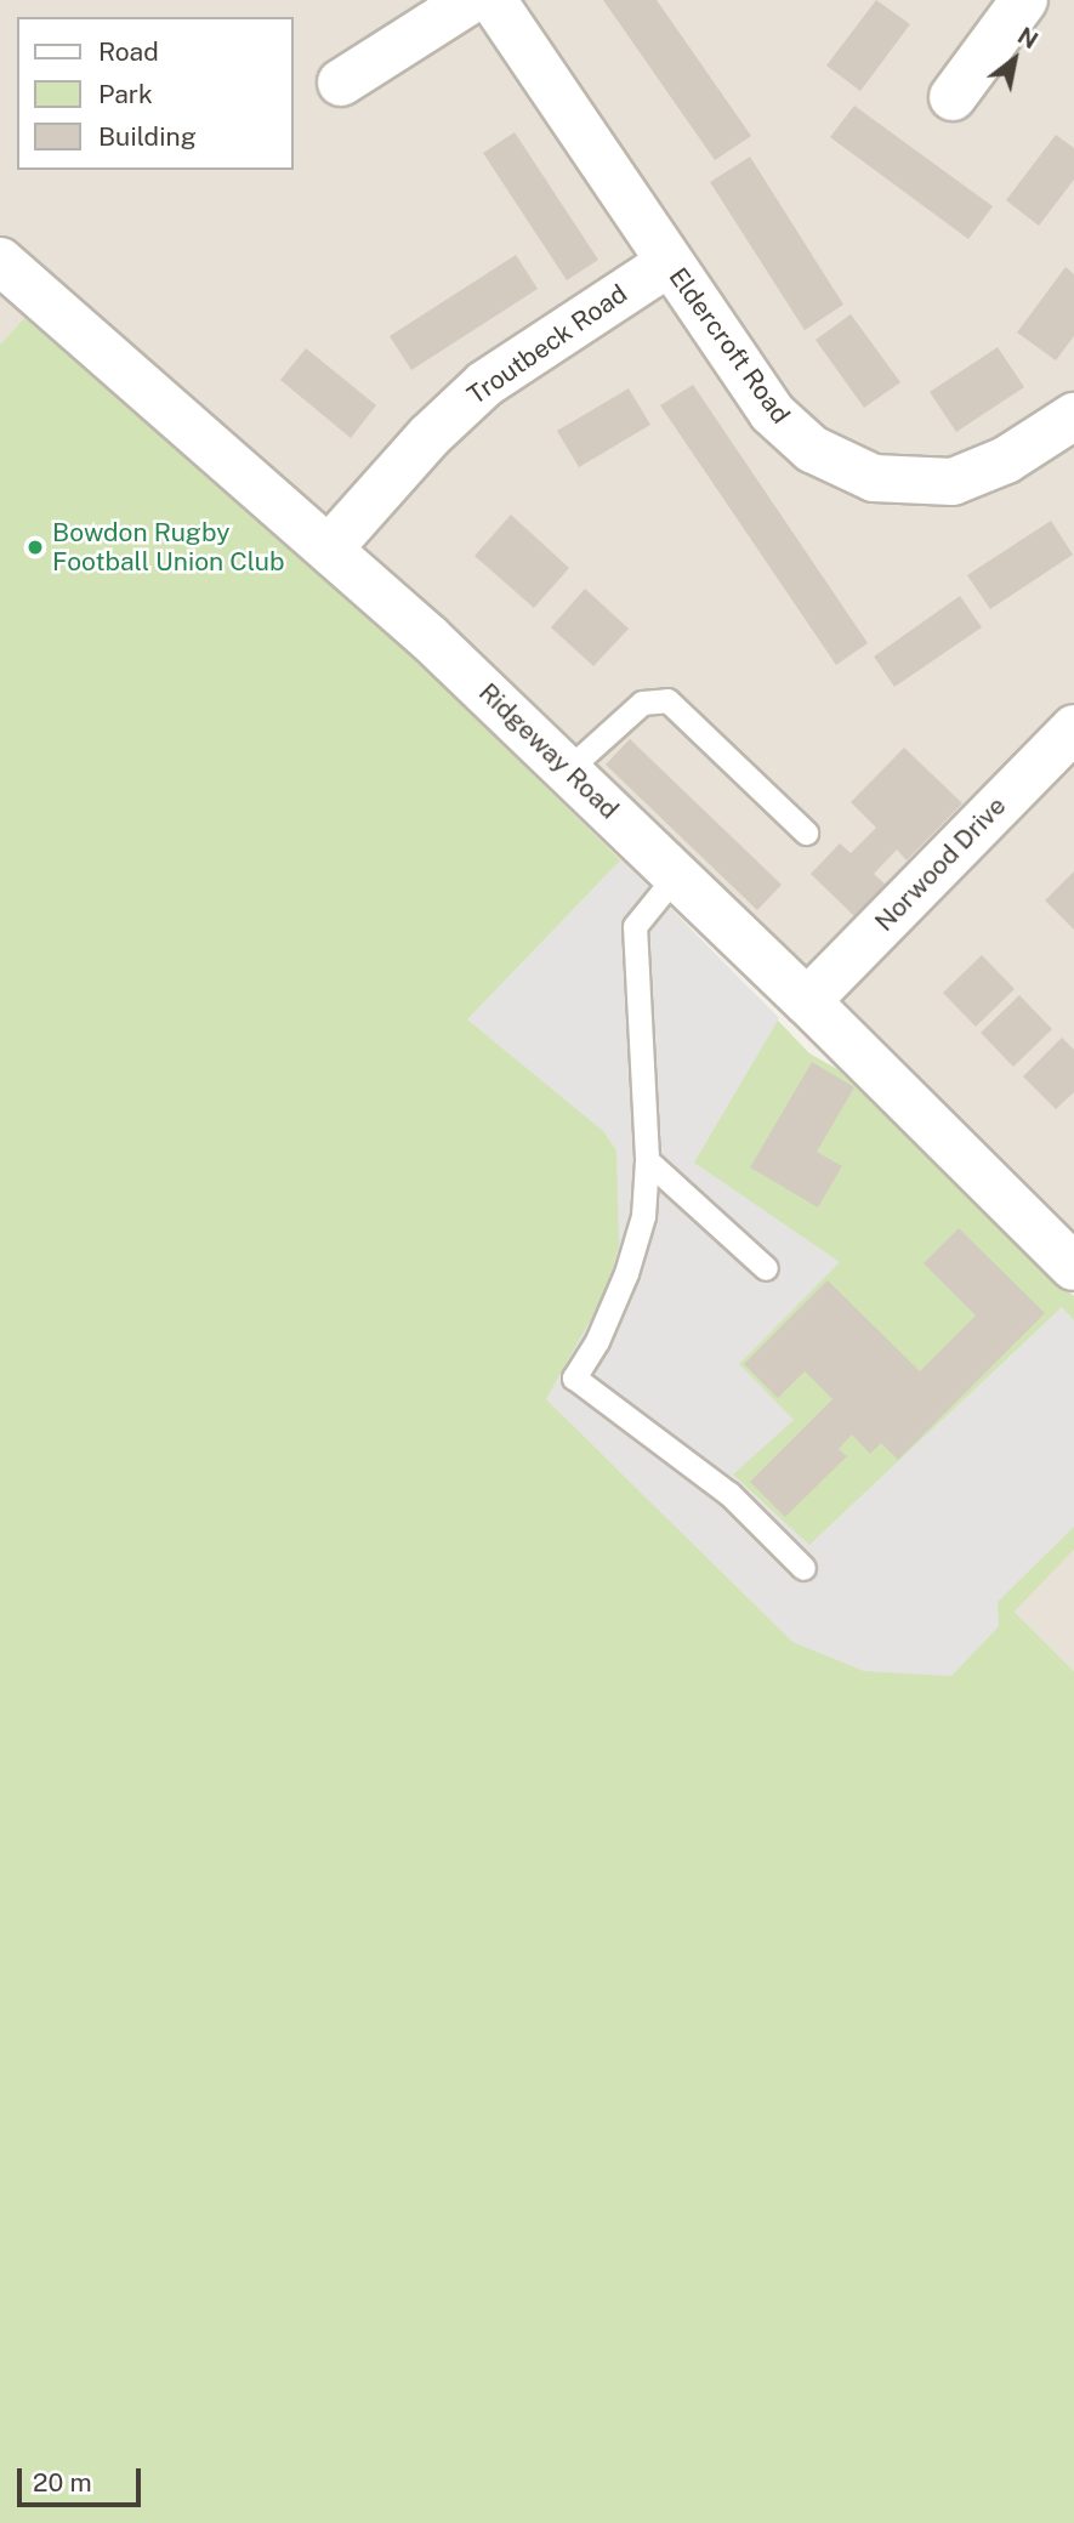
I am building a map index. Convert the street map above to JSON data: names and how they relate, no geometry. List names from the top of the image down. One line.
{"streets":{"street":["Troutbeck Road","Eldercroft Road","Ridgeway Road","Norwood Drive"]},"crossings":[["Troutbeck Road","Eldercroft Road"],["Troutbeck Road","Ridgeway Road"],["Ridgeway Road","Norwood Drive"]],"places":["Bowdon Rugby Football Union Club"],"legend":["Road","Park","Building"],"scale_bar":"20 m","north":"top right"}
